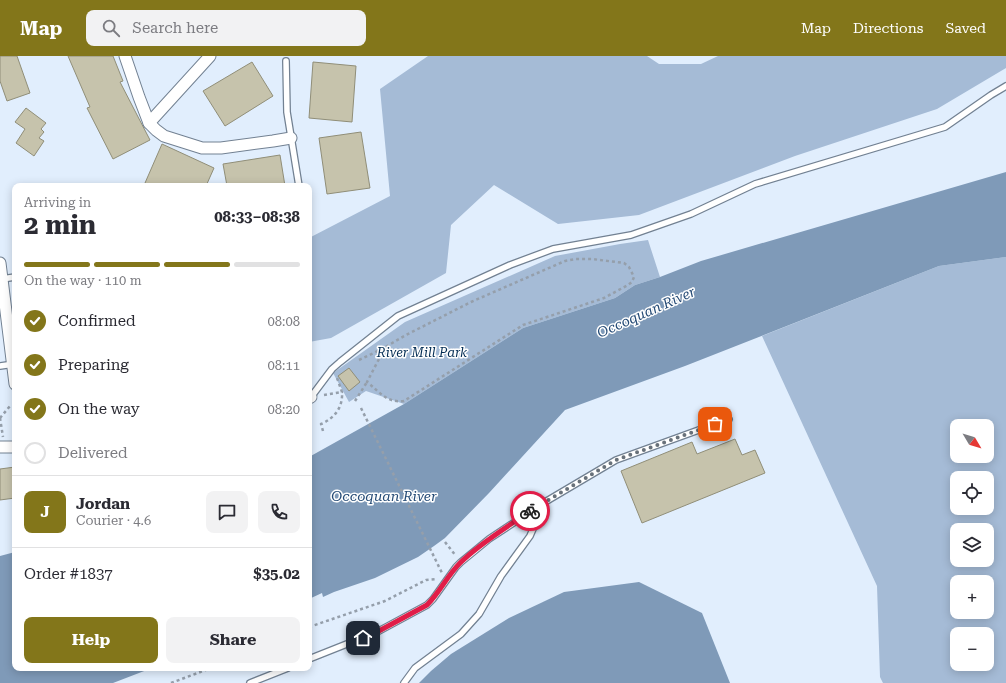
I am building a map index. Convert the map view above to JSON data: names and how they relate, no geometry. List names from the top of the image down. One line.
{"water":["Occoquan River"],"parks":["River Mill Park"],"north":"bottom right","page":{"header":"Map","search":"Search here","nav":["Map","Directions","Saved"],"heading":["2 min","Arriving in","08:33–08:38"],"panel":["Jordan","Courier · 4.6","Order #1837","$35.02"],"bar":"On the way · 110 m","list":[["Confirmed","08:08"],["Preparing","08:11"],["On the way","08:20"],"Delivered"],"map_buttons":["+","−"],"round":"J","buttons":["Help","Share"]}}
